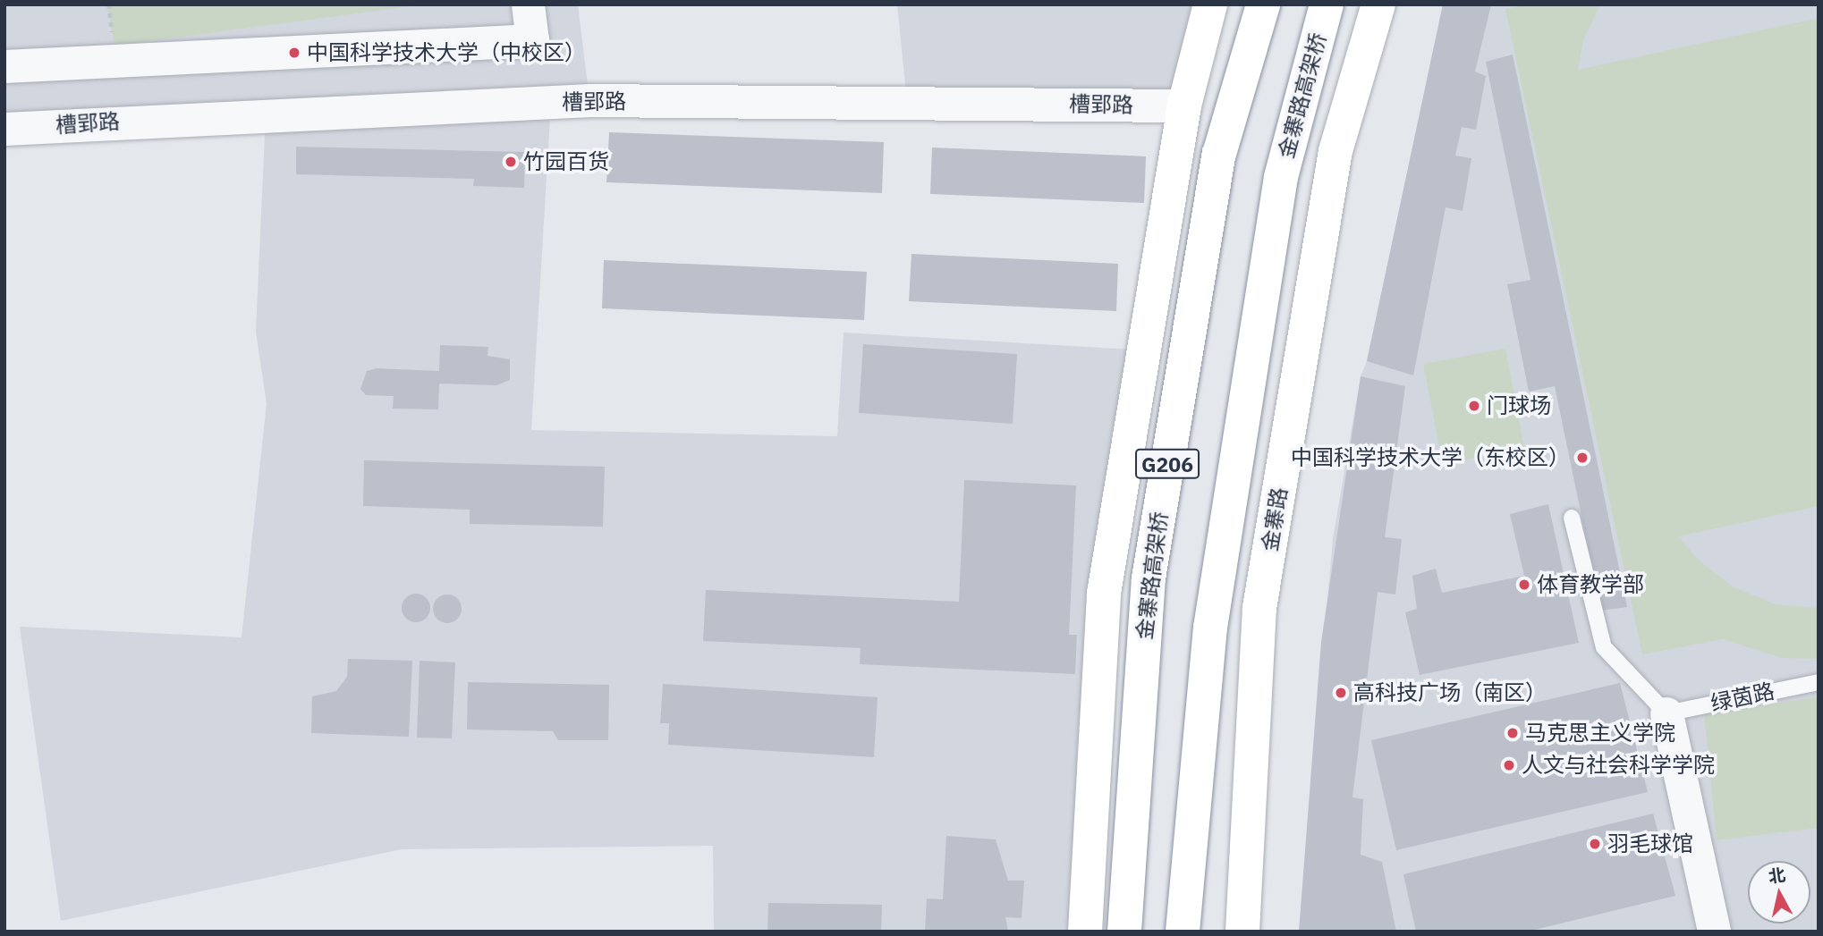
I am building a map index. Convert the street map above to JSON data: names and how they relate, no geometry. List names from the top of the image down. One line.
{"streets":{"highway":["金寨路高架桥","G206","金寨路"],"street":["槽郢路"],"lane":["绿茵路"]},"places":["中国科学技术大学（中校区）","竹园百货","门球场","中国科学技术大学（东校区）","体育教学部","高科技广场（南区）","马克思主义学院","人文与社会科学学院","羽毛球馆"],"north":"top"}
